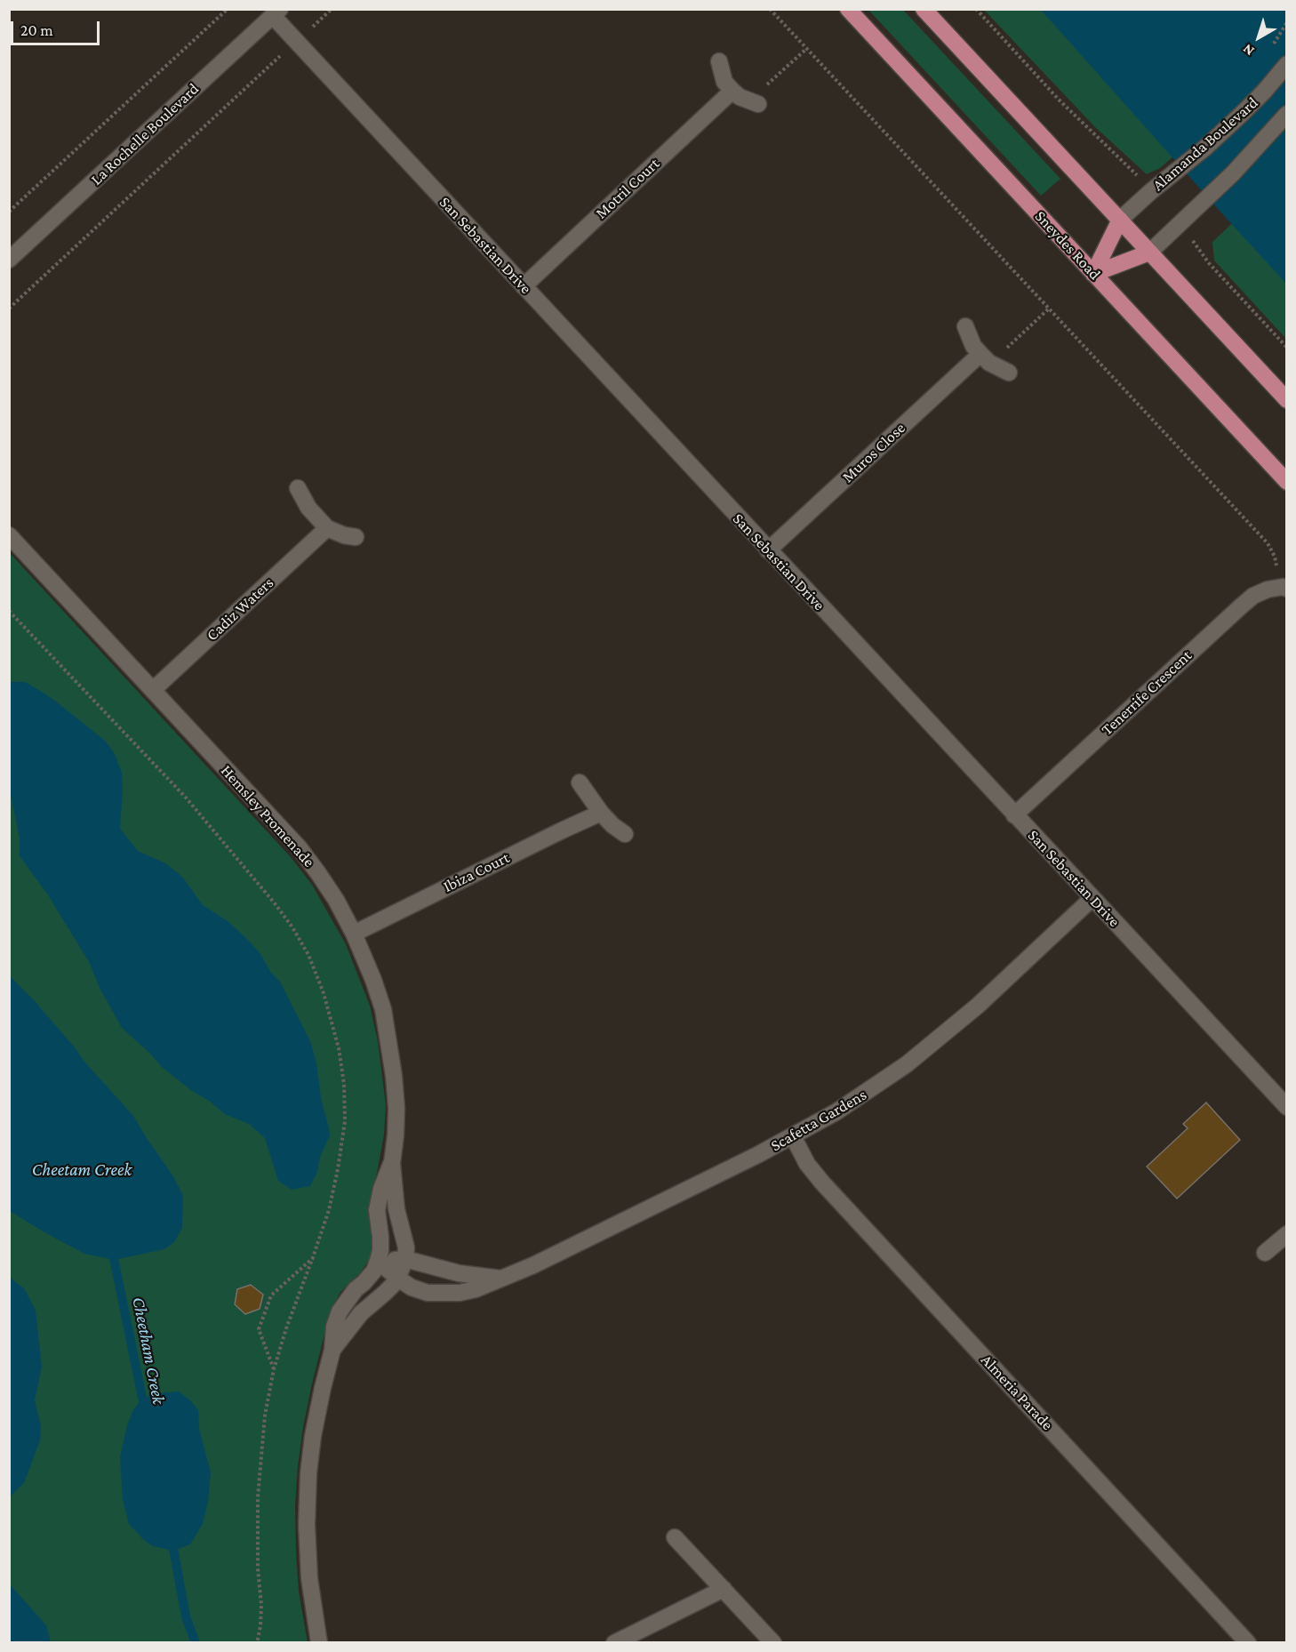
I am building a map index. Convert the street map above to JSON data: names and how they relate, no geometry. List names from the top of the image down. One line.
{"streets":{"main road":["Sneydes Road"],"street":["La Rochelle Boulevard","Alamanda Boulevard","Motril Court","San Sebastian Drive","Muros Close","Cadiz Waters","Tenerrife Crescent","Hemsley Promenade","Ibiza Court","Scafetta Gardens","Almeria Parade"]},"crossings":[["La Rochelle Boulevard","San Sebastian Drive"],["Motril Court","San Sebastian Drive"],["San Sebastian Drive","Muros Close"],["San Sebastian Drive","Tenerrife Crescent"],["San Sebastian Drive","Scafetta Gardens"],["Cadiz Waters","Hemsley Promenade"],["Hemsley Promenade","Ibiza Court"],["Hemsley Promenade","Scafetta Gardens"],["Scafetta Gardens","Almeria Parade"]],"water":["Cheetam Creek","Cheetham Creek"],"scale_bar":"20 m","north":"bottom left"}
